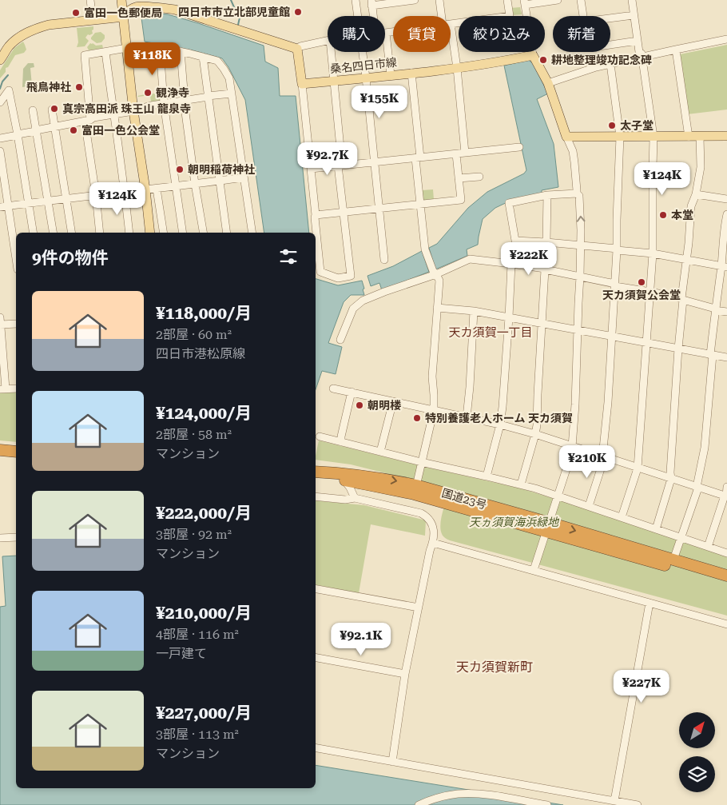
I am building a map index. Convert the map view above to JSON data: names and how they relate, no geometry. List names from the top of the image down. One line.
{"streets":{"highway":["国道23号"],"main road":["桑名四日市線"]},"districts":["天カ須賀一丁目","天カ須賀新町"],"parks":["天ヵ須賀海浜緑地"],"places":["四日市市立北部児童館","富田一色郵便局","耕地整理竣功記念碑","飛鳥神社","観浄寺","真宗高田派 珠王山 龍泉寺","太子堂","富田一色公会堂","朝明稲荷神社","本堂","天カ須賀公会堂","朝明楼","特別養護老人ホーム 天カ須賀"],"north":"top right","page":{"chip":["購入","賃貸","絞り込み","新着"],"price":["¥118K","¥155K","¥92.7K","¥124K","¥124K","¥222K","¥210K","¥92.1K","¥227K"],"heading":"9件の物件","list":[{"name":"¥118,000/月","note":"2部屋 · 60 m² · 四日市港松原線"},{"name":"¥124,000/月","note":"2部屋 · 58 m² · マンション"},{"name":"¥222,000/月","note":"3部屋 · 92 m² · マンション"},{"name":"¥210,000/月","note":"4部屋 · 116 m² · 一戸建て"},{"name":"¥227,000/月","note":"3部屋 · 113 m² · マンション"}]}}
